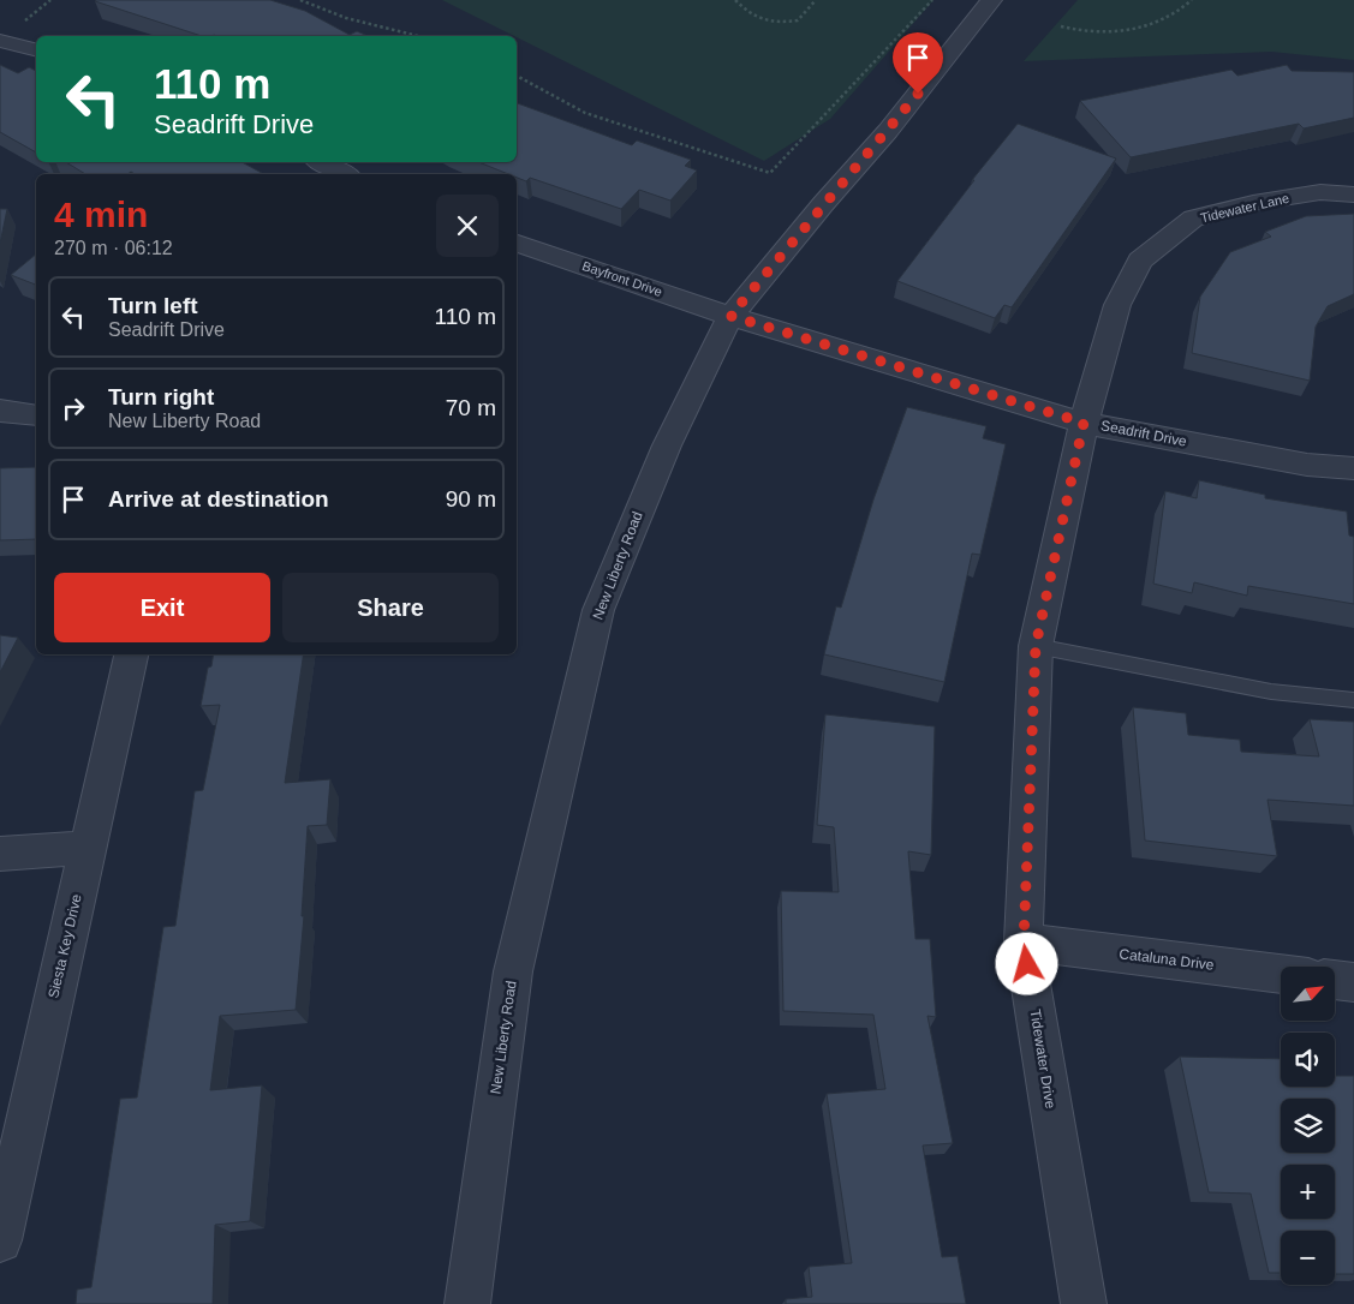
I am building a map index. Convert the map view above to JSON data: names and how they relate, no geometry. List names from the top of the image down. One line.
{"streets":{"street":["Tidewater Lane","Bayfront Drive","Seadrift Drive","New Liberty Road","Siesta Key Drive","Cataluna Drive","Tidewater Drive"]},"crossings":[["Tidewater Lane","Seadrift Drive"],["Tidewater Lane","Tidewater Drive"],["Bayfront Drive","Seadrift Drive"],["Bayfront Drive","New Liberty Road"],["Seadrift Drive","New Liberty Road"],["Seadrift Drive","Tidewater Drive"],["Cataluna Drive","Tidewater Drive"]],"north":"top right","page":{"turn":["110 m","Seadrift Drive"],"heading":["4 min","270 m · 06:12"],"list":[{"name":"Turn left","note":"Seadrift Drive","value":"110 m"},{"name":"Turn right","note":"New Liberty Road","value":"70 m"},{"name":"Arrive at destination","value":"90 m"}],"buttons":["Exit","Share"],"map_buttons":["+","−"]}}
